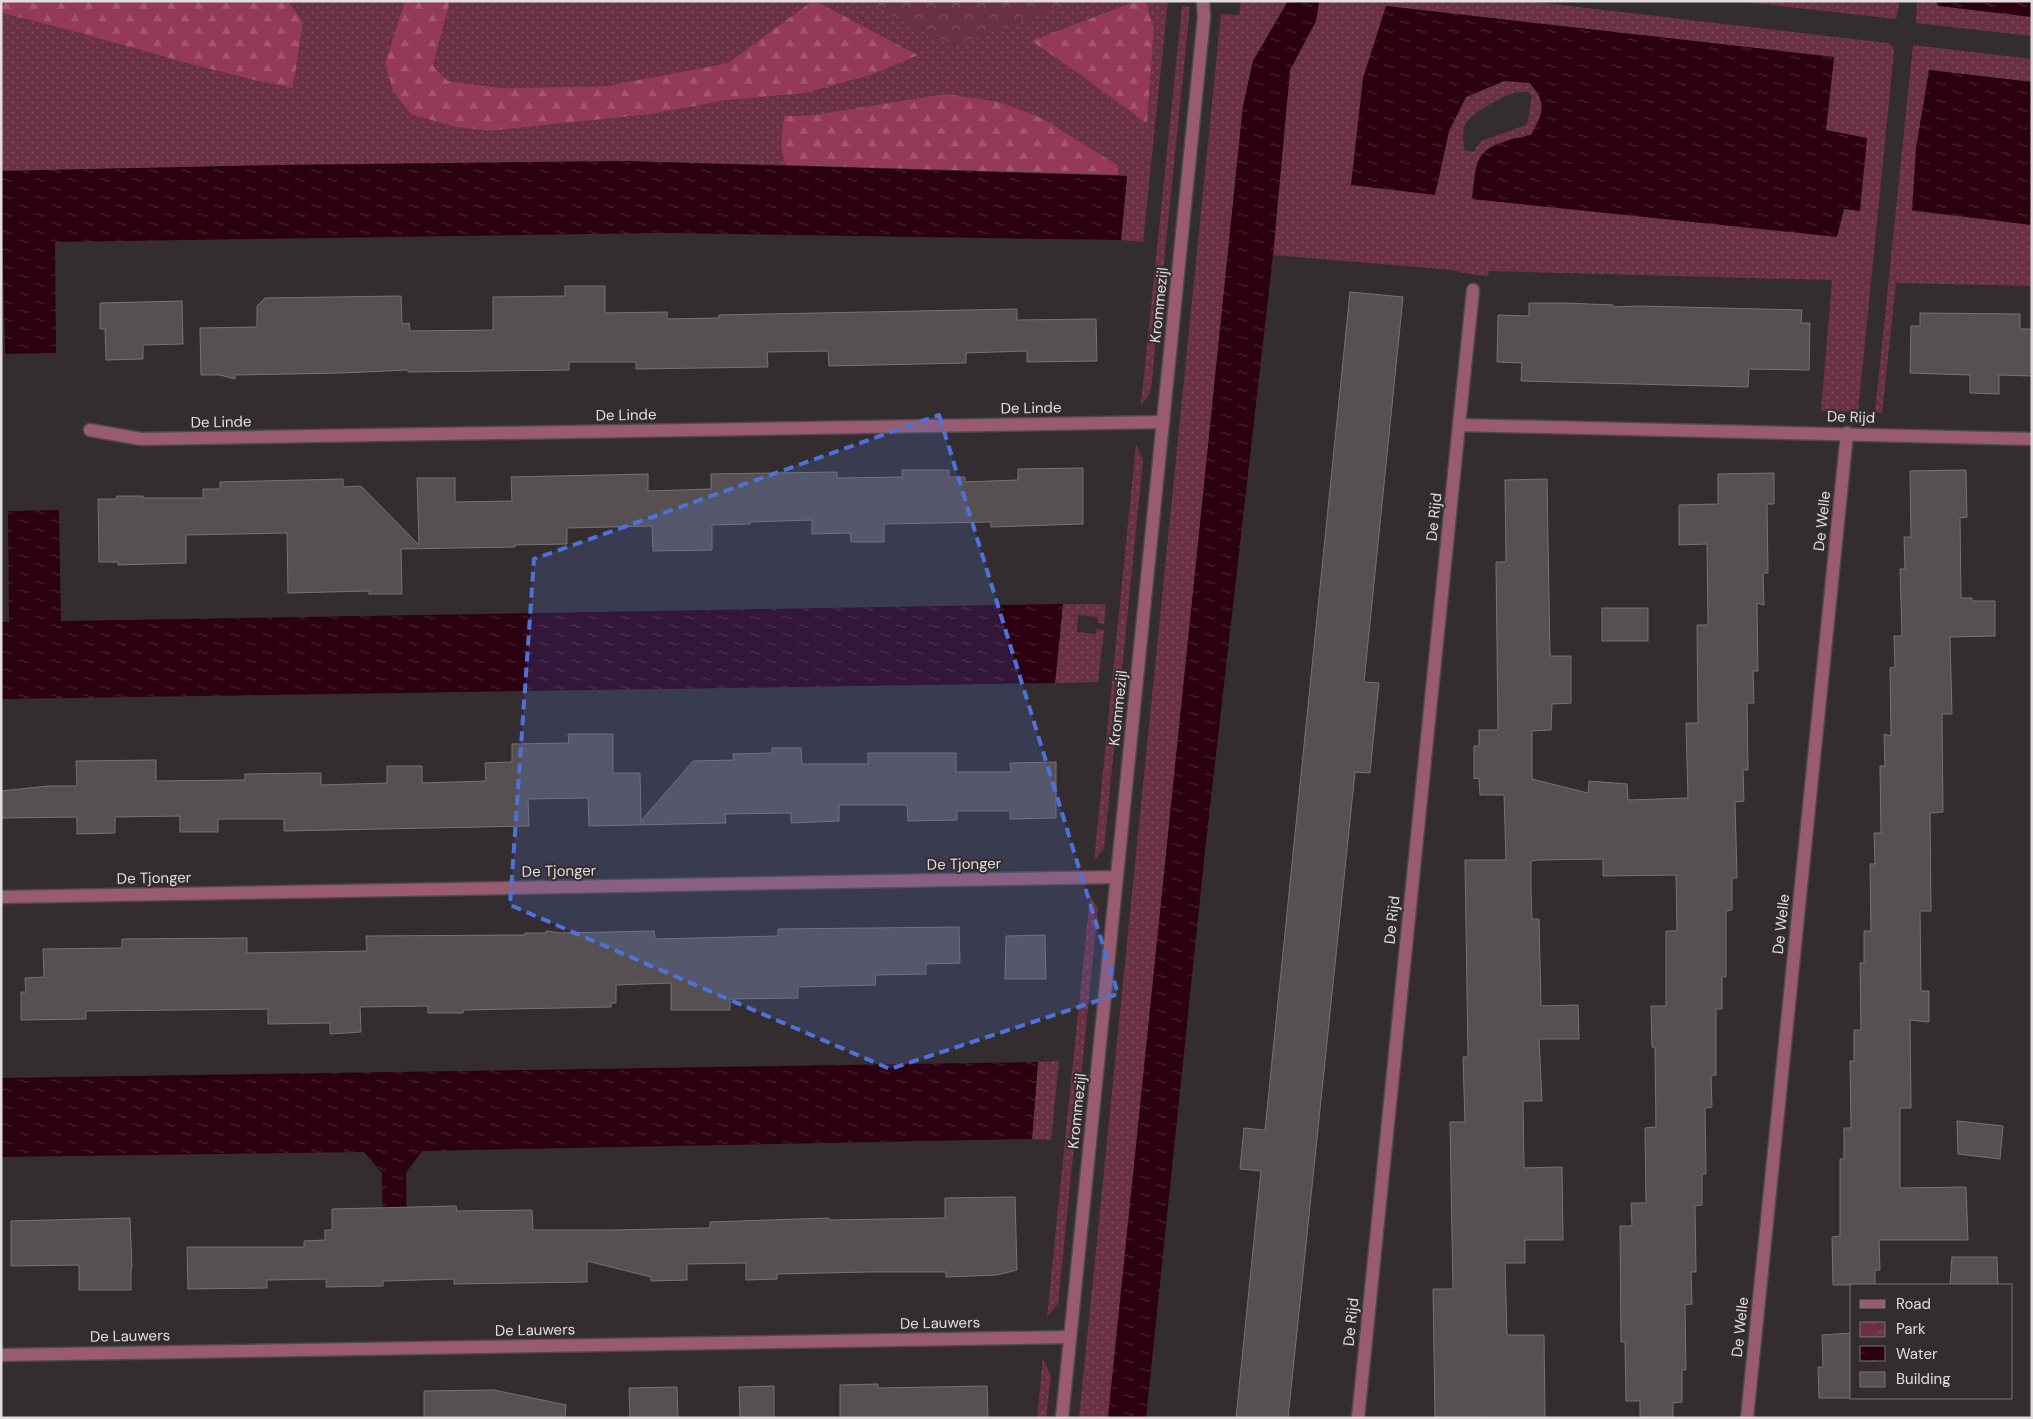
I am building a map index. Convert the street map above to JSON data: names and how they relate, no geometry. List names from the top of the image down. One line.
{"streets":{"street":["Krommezijl","De Linde","De Rijd","De Welle","De Tjonger","De Lauwers"]},"crossings":[["Krommezijl","De Linde"],["Krommezijl","De Tjonger"],["Krommezijl","De Lauwers"],["De Rijd","De Welle"]],"legend":["Road","Park","Water","Building"]}
